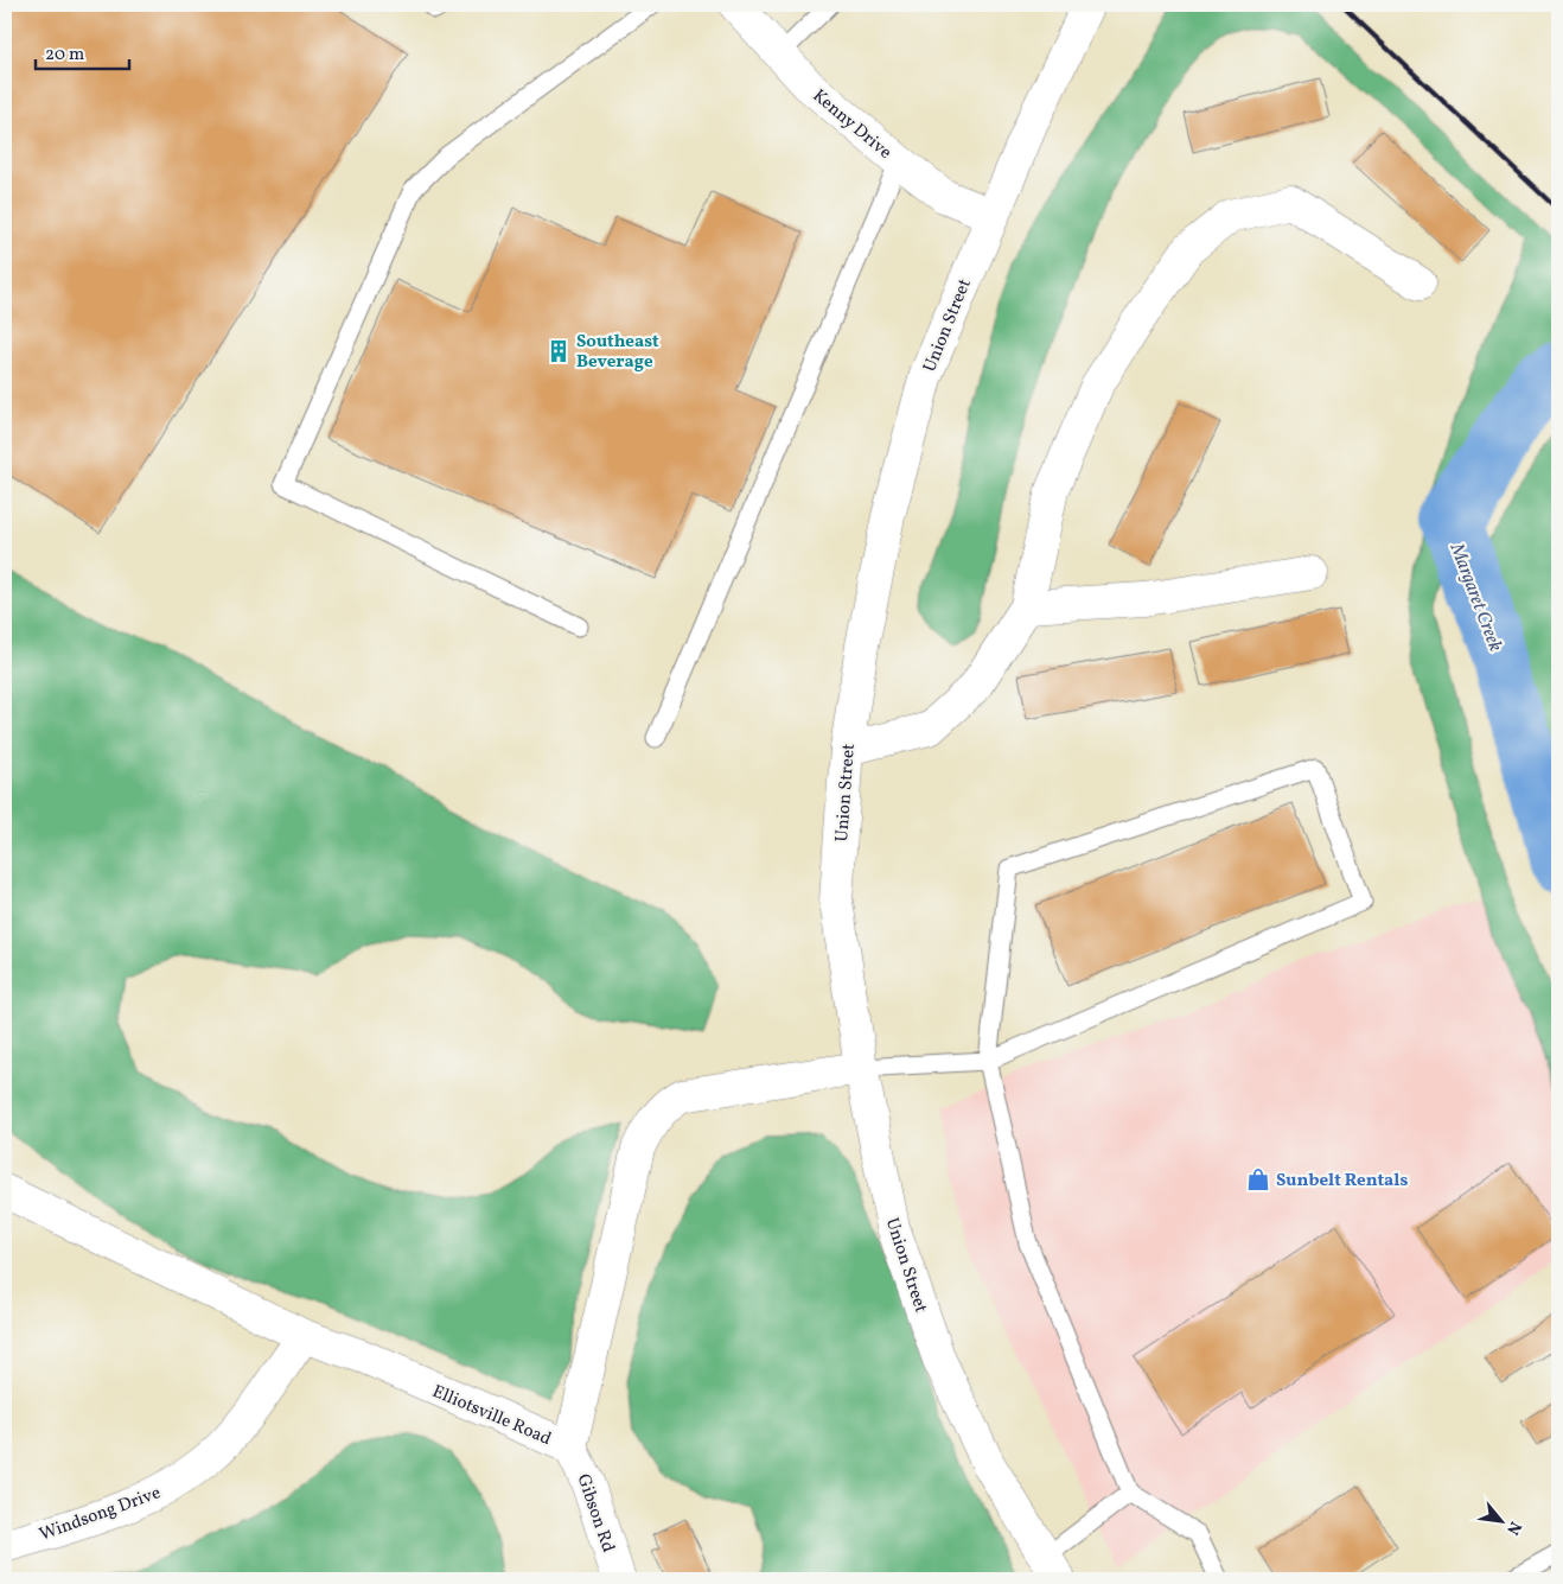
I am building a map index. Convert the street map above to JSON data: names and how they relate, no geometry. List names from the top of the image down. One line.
{"streets":{"street":["Kenny Drive","Union Street","Elliotsville Road","Windsong Drive","Gibson Rd"]},"crossings":[["Kenny Drive","Union Street"],["Union Street","Elliotsville Road"],["Elliotsville Road","Windsong Drive"],["Elliotsville Road","Gibson Rd"]],"water":["Margaret Creek"],"places":{"building":["Southeast Beverage"],"shop":["Sunbelt Rentals"]},"scale_bar":"20 m","north":"bottom right"}
